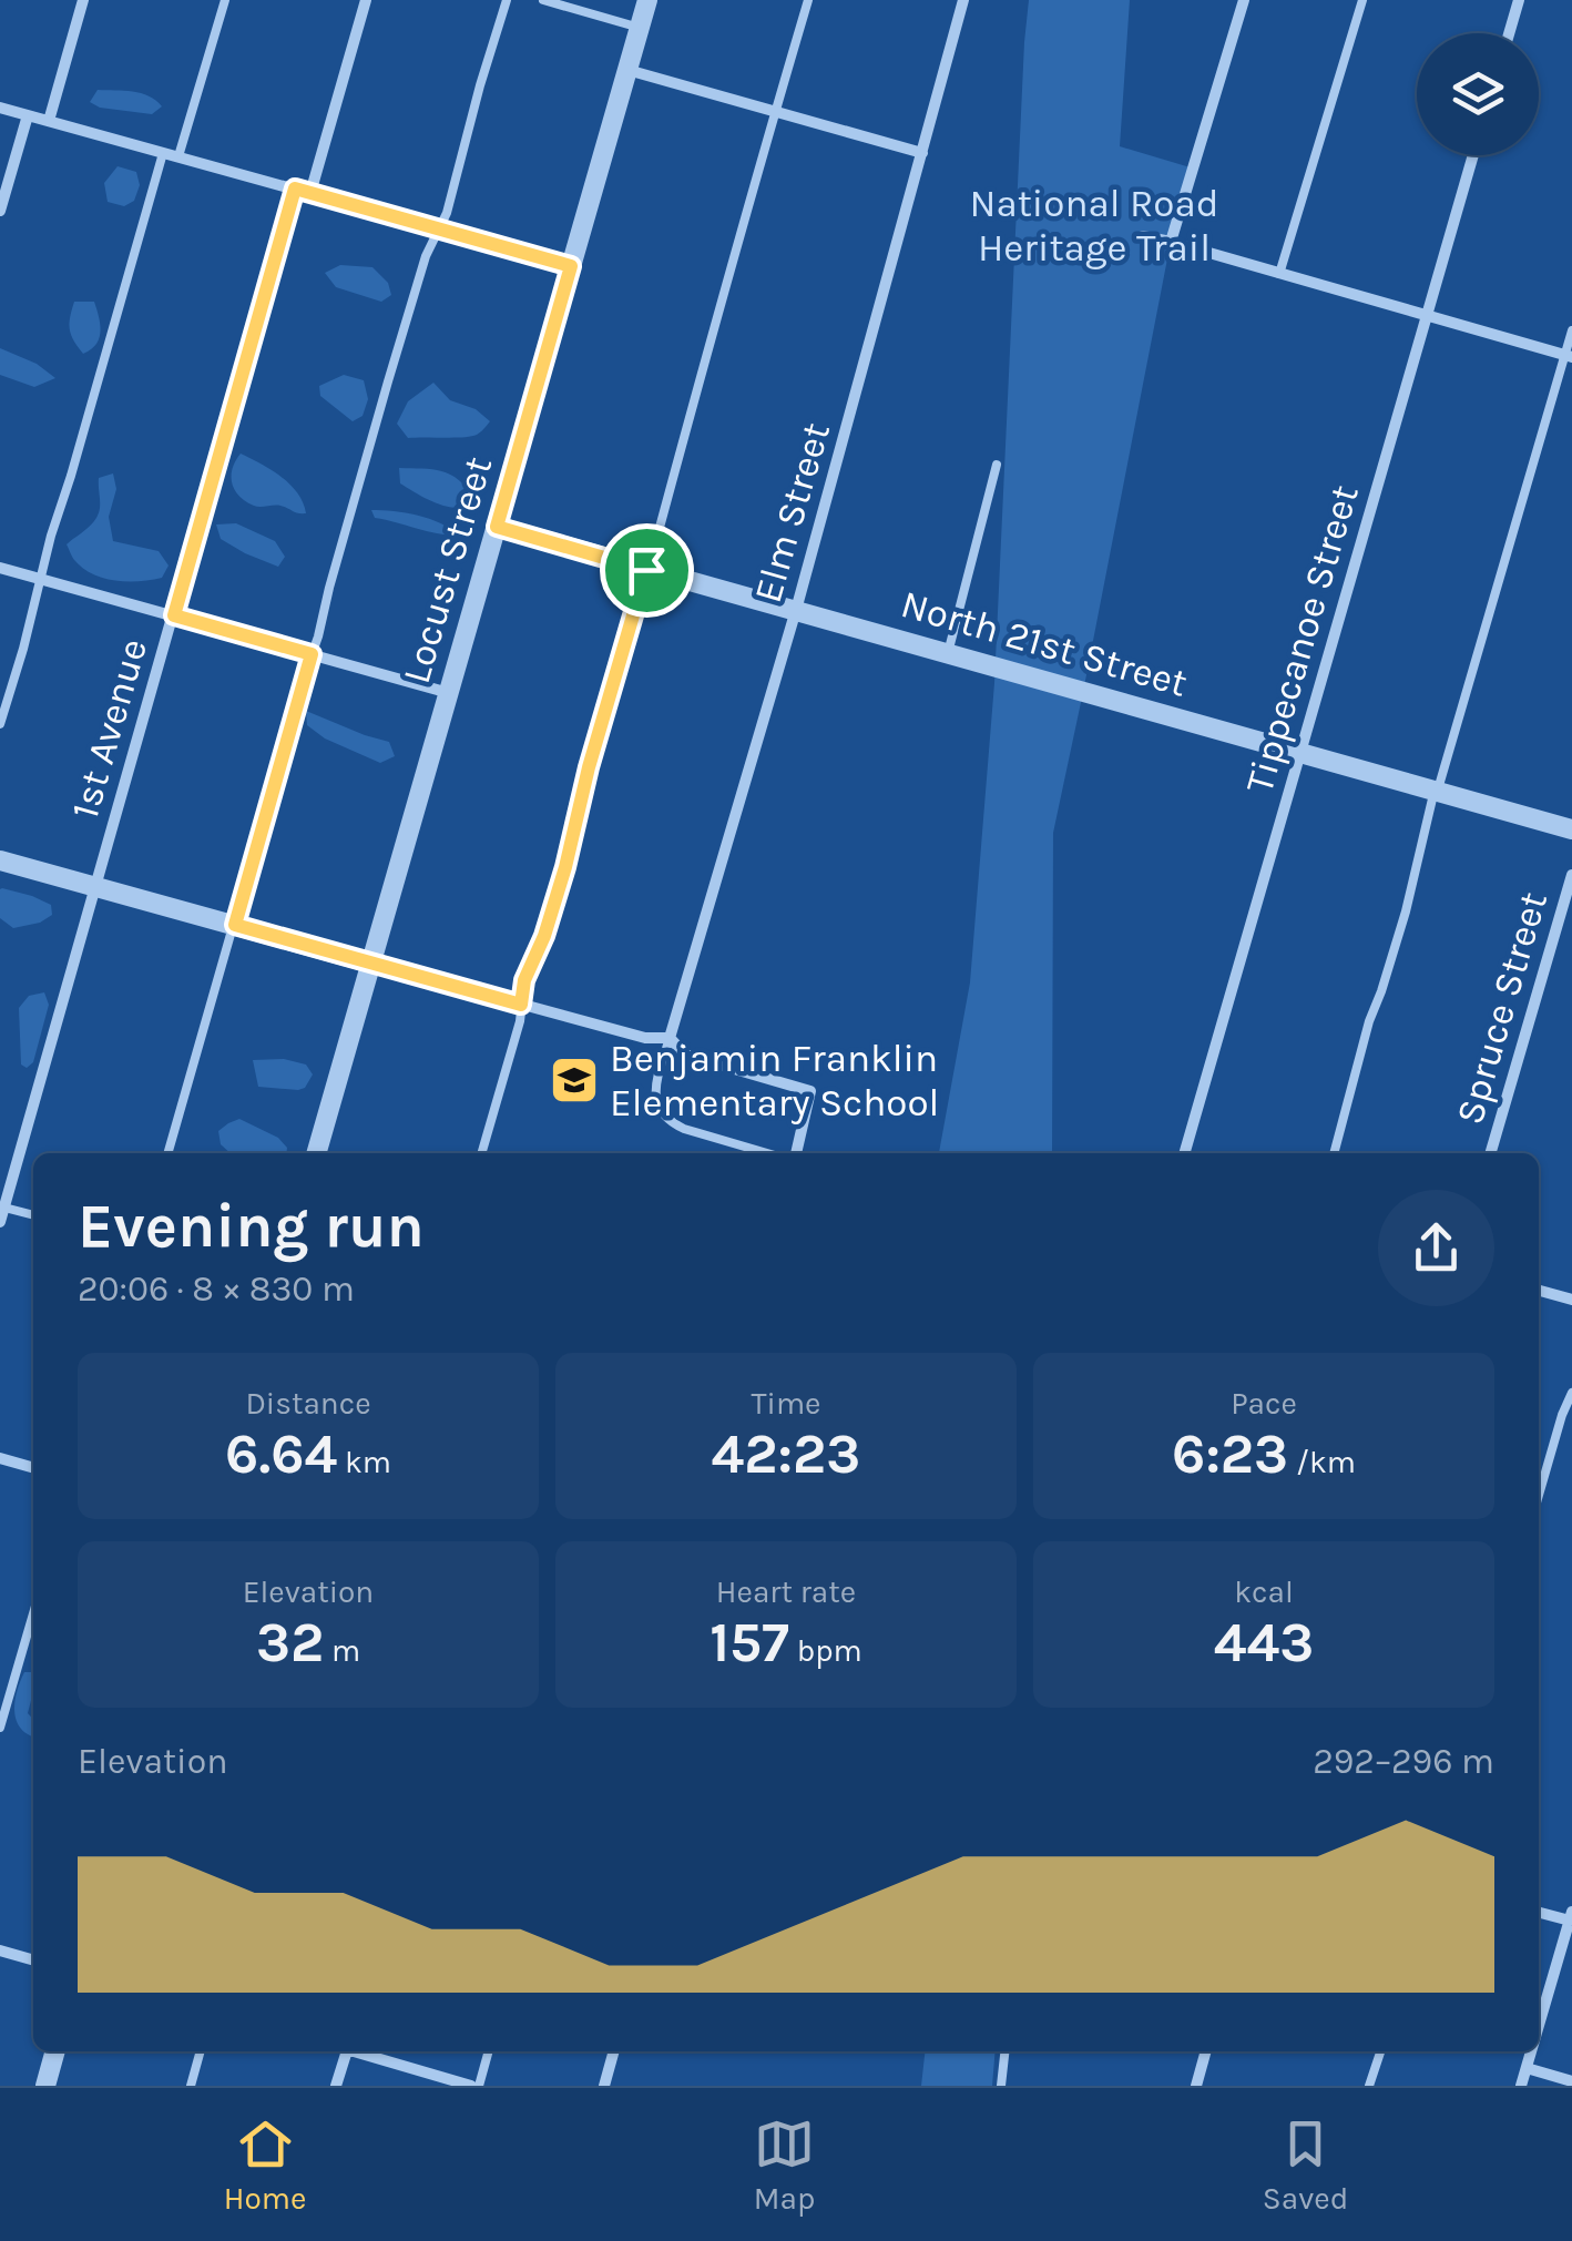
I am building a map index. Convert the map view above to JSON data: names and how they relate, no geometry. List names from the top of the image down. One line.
{"streets":{"street":["Elm Street","Locust Street","Tippecanoe Street","North 21st Street","1st Avenue","Spruce Street"]},"crossings":[["Elm Street","North 21st Street"],["Locust Street","North 21st Street"],["Tippecanoe Street","North 21st Street"]],"parks":["National Road Heritage Trail"],"places":{"school or university":["Benjamin Franklin Elementary School"]},"page":{"heading":["Evening run","20:06 · 8 × 830 m"],"stats":[["Distance","6.64 km"],["Time","42:23"],["Pace","6:23 /km"],["Elevation","32 m"],["Heart rate","157 bpm"],["kcal","443"]],"chart":["Elevation","292–296 m"],"tabs":["Home","Map","Saved"]}}
